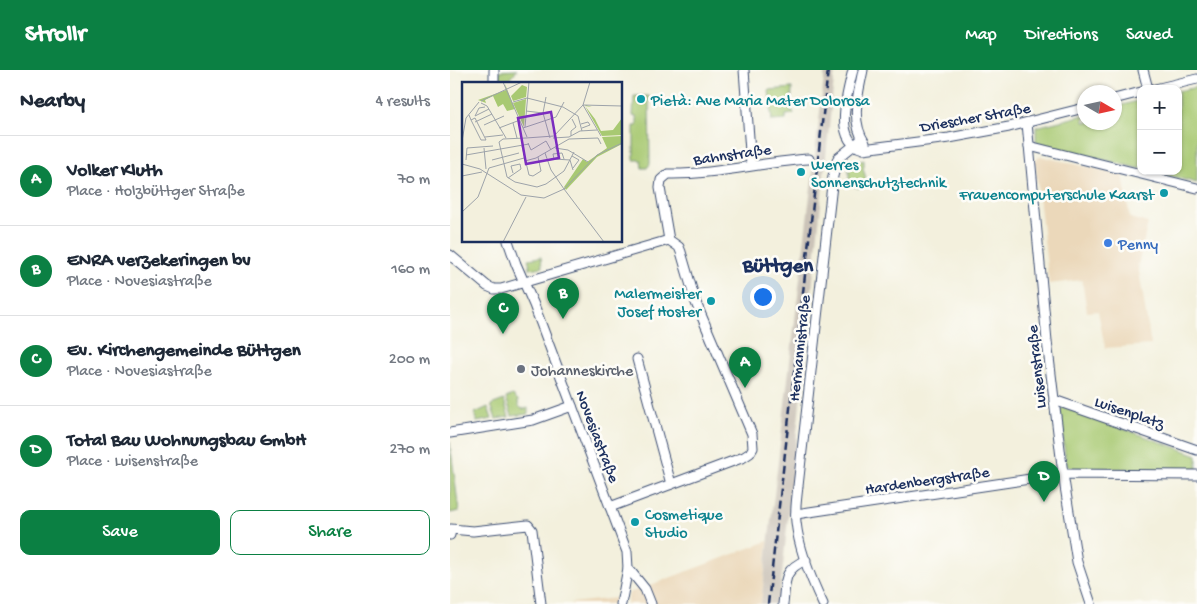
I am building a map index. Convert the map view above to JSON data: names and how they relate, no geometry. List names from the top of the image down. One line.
{"streets":{"street":["Driescher Straße","Bahnstraße","Hermannistraße","Luisenstraße","Luisenplatz","Novesiastraße","Hardenbergstraße"]},"crossings":[["Driescher Straße","Luisenstraße"],["Hermannistraße","Hardenbergstraße"],["Luisenstraße","Luisenplatz"],["Luisenstraße","Hardenbergstraße"]],"districts":["Büttgen"],"places":["Pietà: Ave Maria Mater Dolorosa","Werres Sonnenschutztechnik","Frauencomputerschule Kaarst","Penny","Malermeister Josef Hoster","Johanneskirche","Cosmetique Studio"],"north":"right","page":{"header":"Strollr","nav":["Map","Directions","Saved"],"heading":["Nearby","4 results"],"map_buttons":["+","−"],"list":[{"mark":"A","name":"Volker Kluth","note":"Place · Holzbüttger Straße","value":"70 m"},{"mark":"B","name":"ENRA verzekeringen bv","note":"Place · Novesiastraße","value":"160 m"},{"mark":"C","name":"Ev. Kirchengemeinde Büttgen","note":"Place · Novesiastraße","value":"200 m"},{"mark":"D","name":"Total Bau Wohnungsbau GmbH","note":"Place · Luisenstraße","value":"270 m"}],"pins":["B","C","A","D"],"buttons":["Save","Share"]}}
